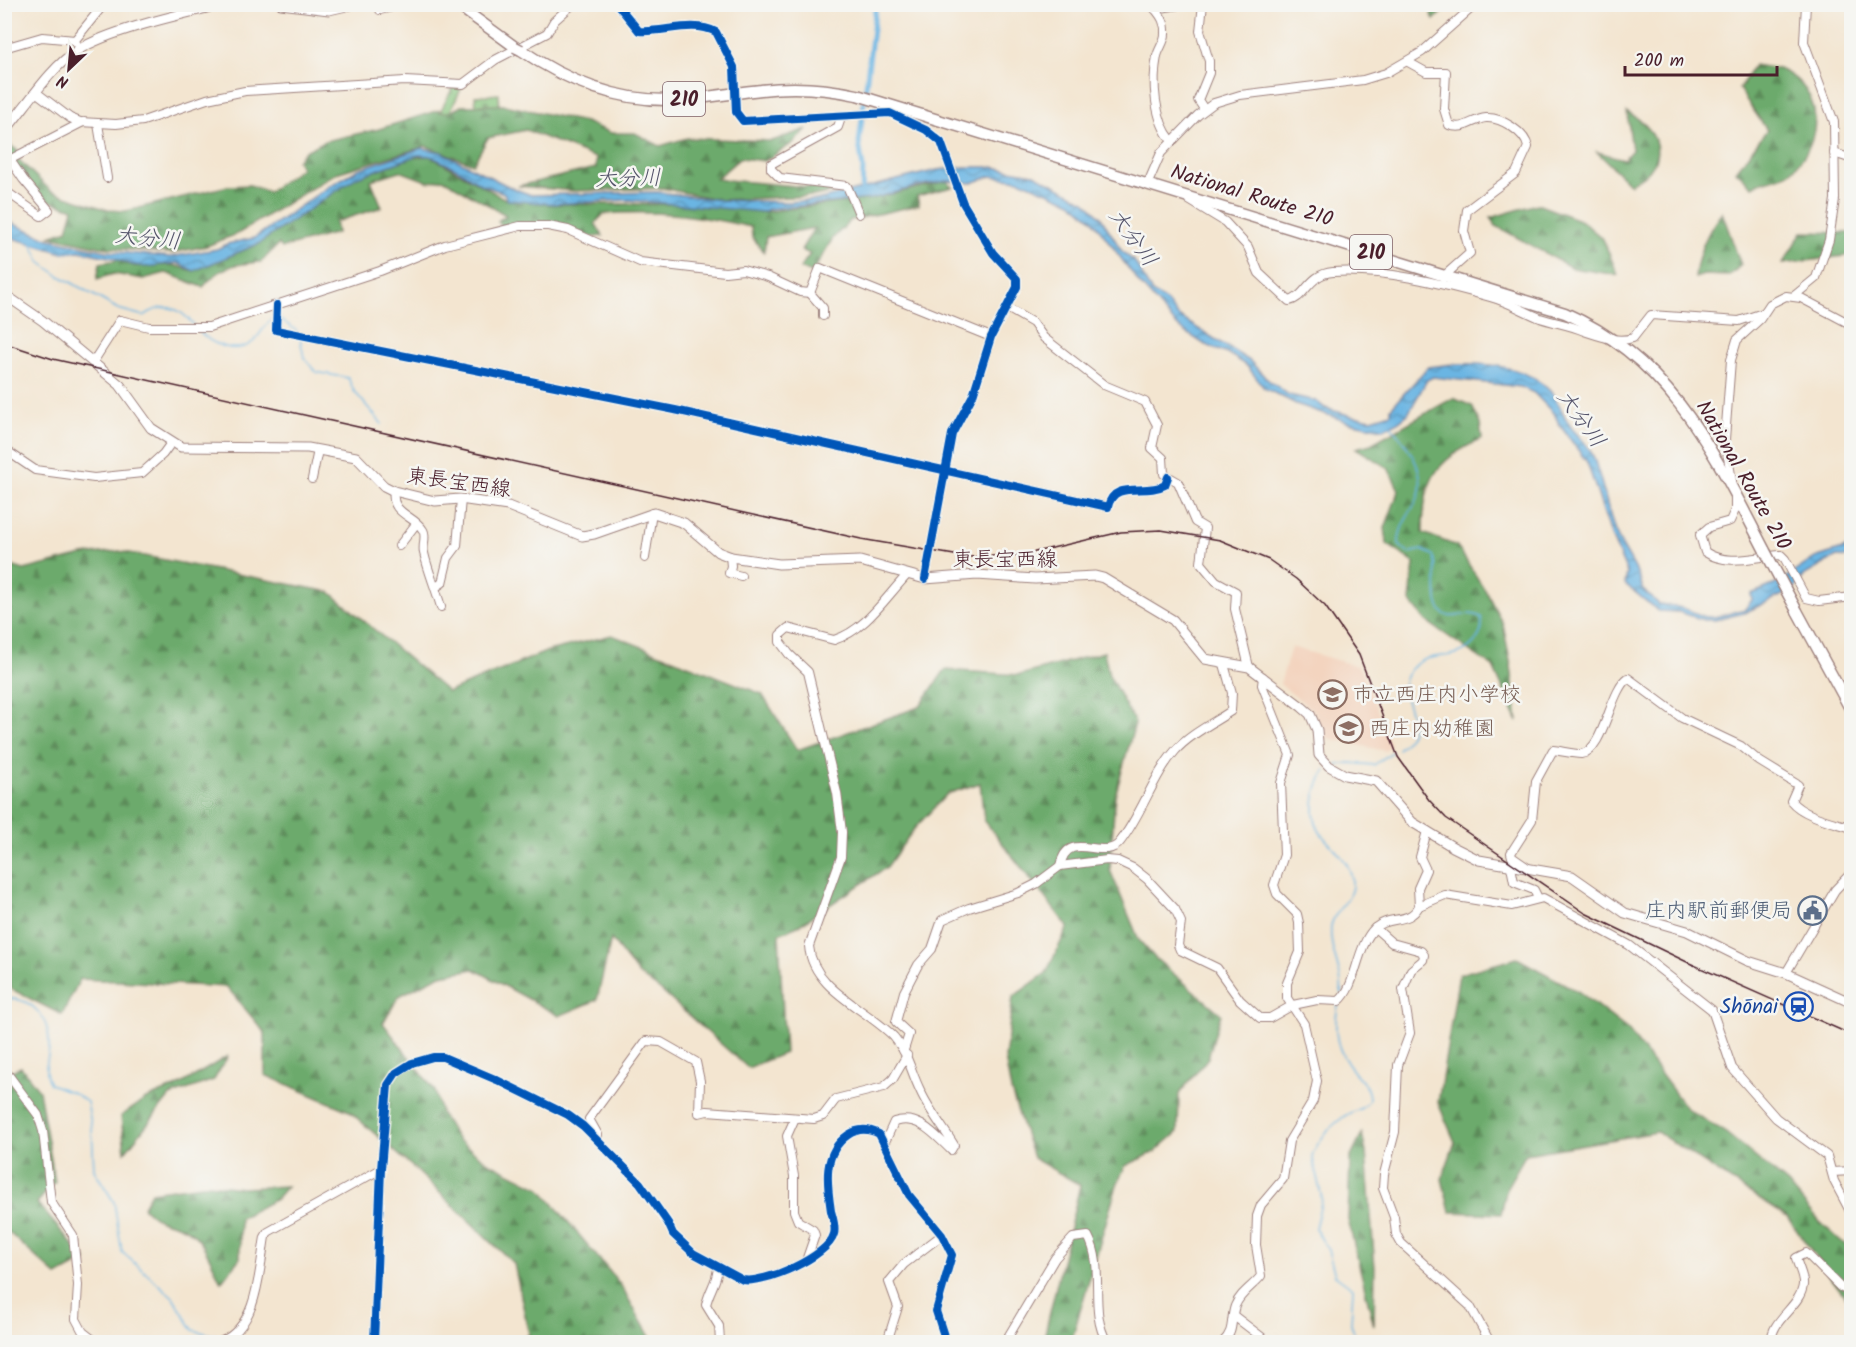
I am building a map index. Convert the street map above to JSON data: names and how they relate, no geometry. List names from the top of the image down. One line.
{"streets":{"highway":["210","National Route 210"],"main road":["東長宝西線"]},"water":["大分川"],"places":{"school or university":["市立西庄内小学校","西庄内幼稚園"],"public building":["庄内駅前郵便局"],"station":["Shōnai"]},"scale_bar":"200 m","north":"bottom left"}
